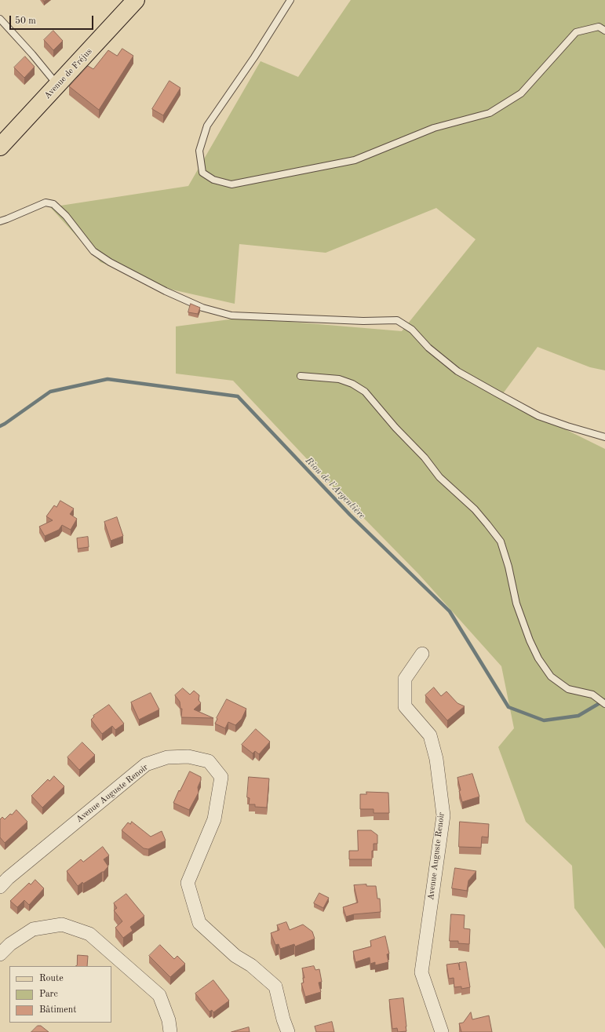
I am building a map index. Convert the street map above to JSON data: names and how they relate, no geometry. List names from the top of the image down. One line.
{"streets":{"main road":["Avenue de Fréjus"],"street":["Avenue Auguste Renoir"]},"water":["Riou de l'Argentière"],"legend":["Route","Parc","Bâtiment"],"scale_bar":"50 m"}
